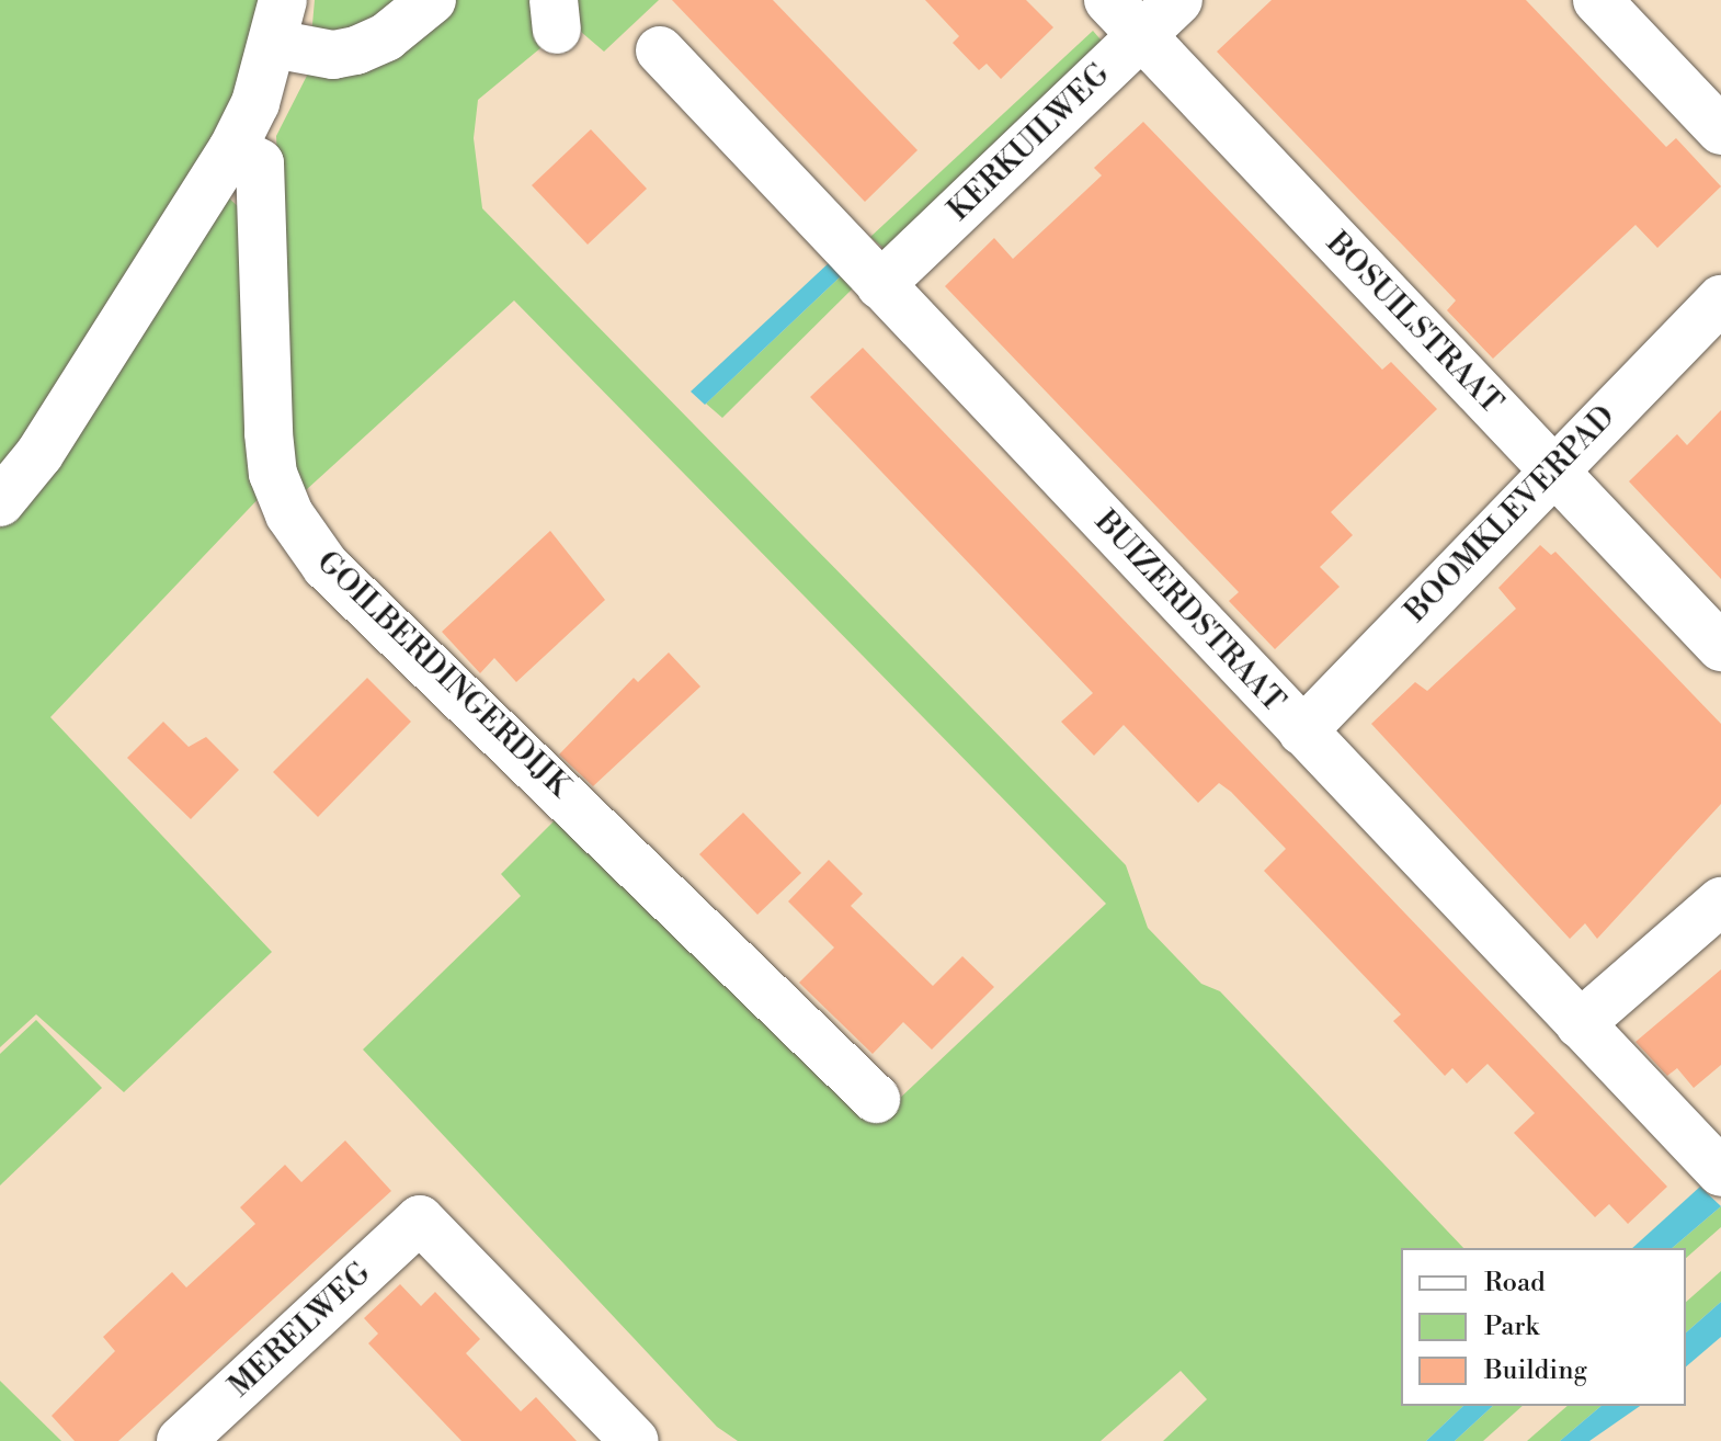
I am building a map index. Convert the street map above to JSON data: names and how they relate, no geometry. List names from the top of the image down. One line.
{"streets":{"street":["KERKUILWEG","BOSUILSTRAAT","BOOMKLEVERPAD","BUIZERDSTRAAT","GOILBERDINGERDIJK","MERELWEG"]},"crossings":[["KERKUILWEG","BOSUILSTRAAT"],["KERKUILWEG","BUIZERDSTRAAT"],["BOSUILSTRAAT","BOOMKLEVERPAD"],["BOOMKLEVERPAD","BUIZERDSTRAAT"]],"legend":["Road","Park","Building"]}
